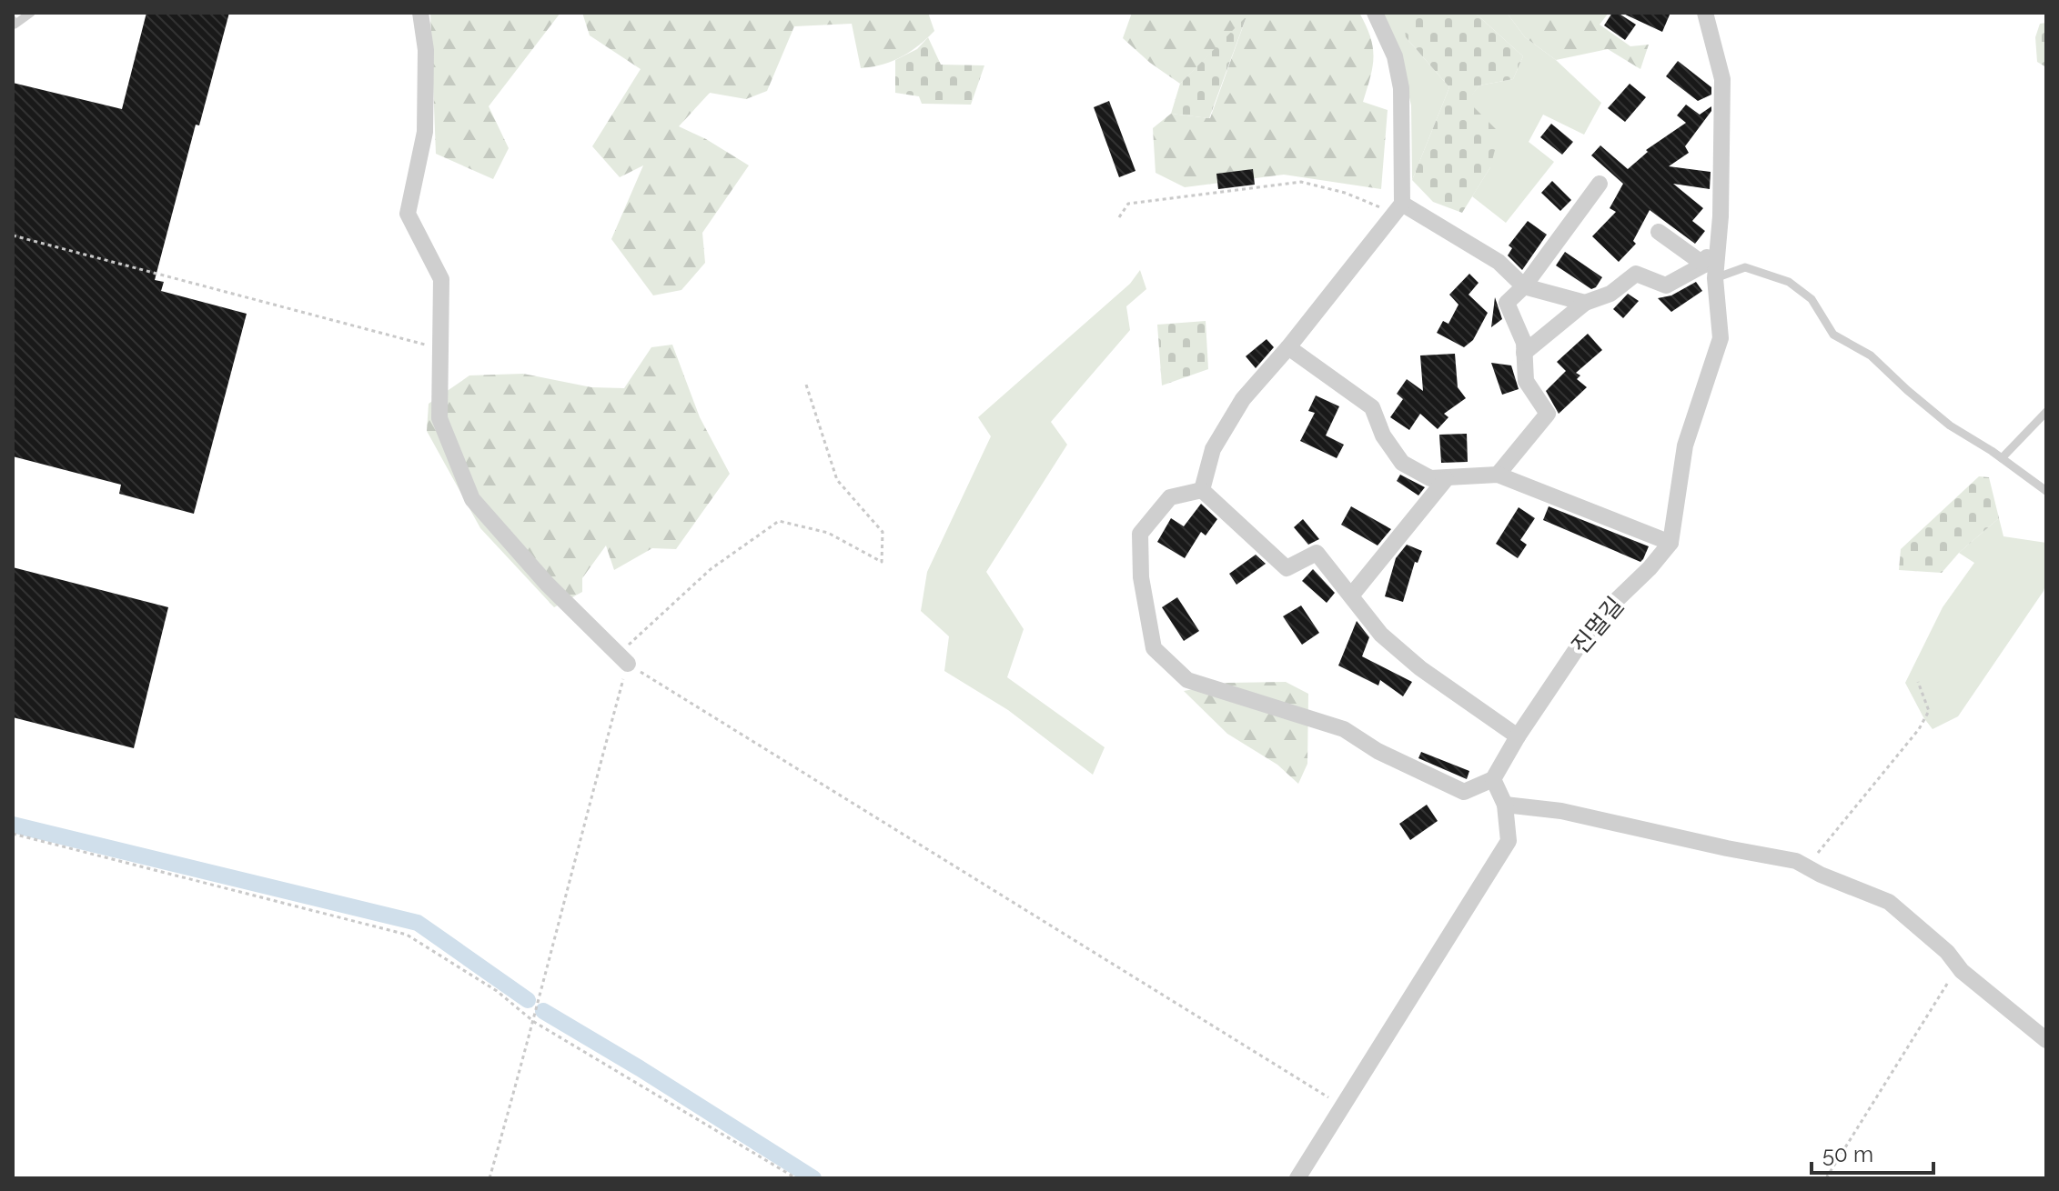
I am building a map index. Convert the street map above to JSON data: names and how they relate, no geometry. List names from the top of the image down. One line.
{"streets":{"street":["진멀길"]},"scale_bar":"50 m"}
